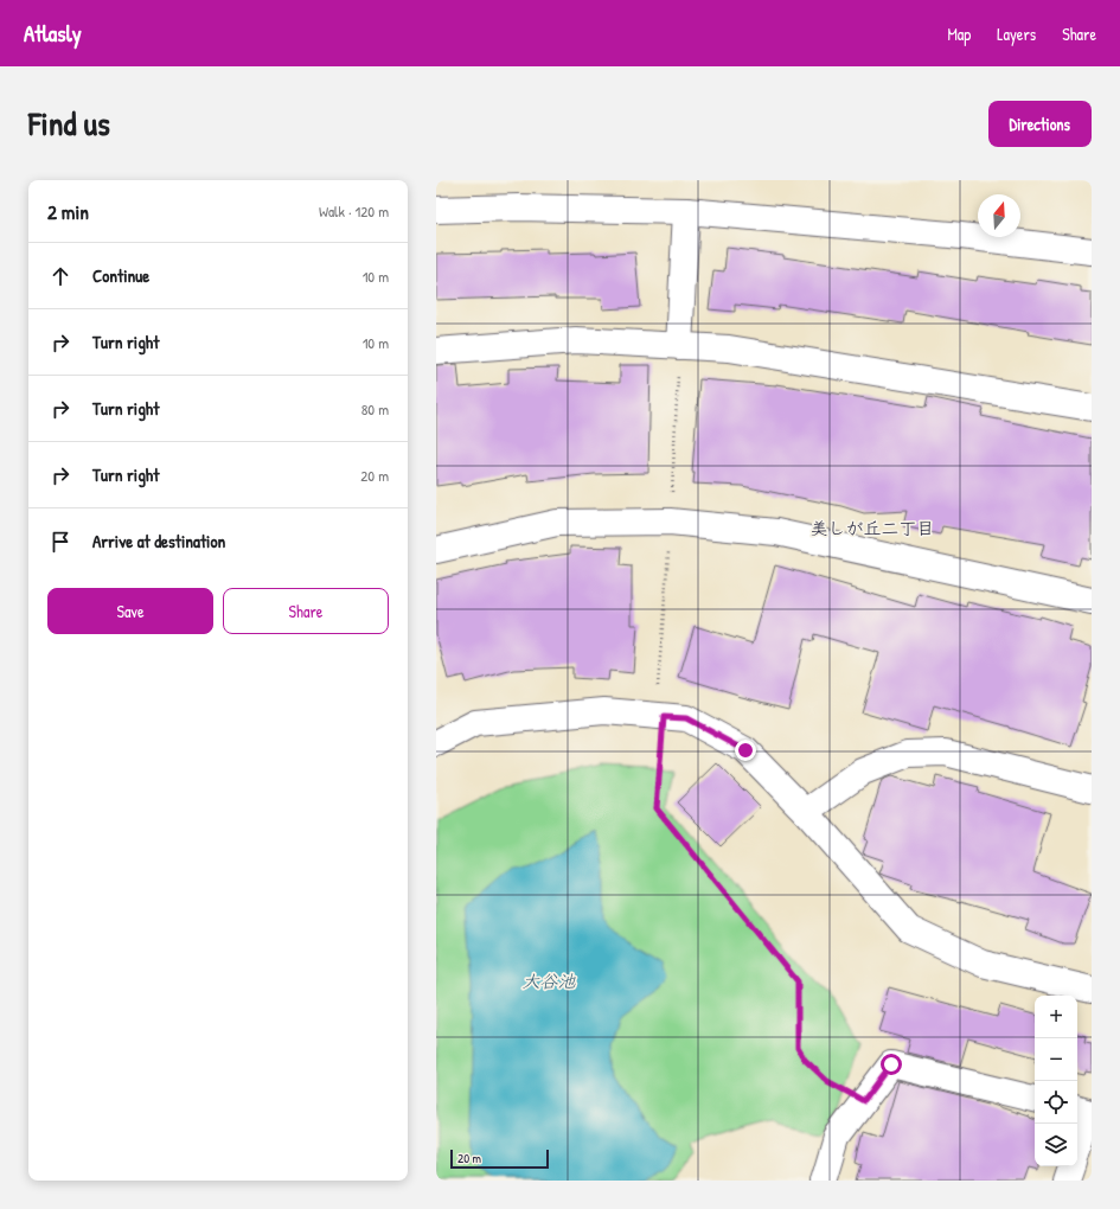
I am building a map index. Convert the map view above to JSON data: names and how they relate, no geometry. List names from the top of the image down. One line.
{"districts":["美しが丘二丁目"],"water":["大谷池"],"scale_bar":"20 m","north":"top","page":{"header":"Atlasly","nav":["Map","Layers","Share"],"title":"Find us","buttons":["Directions",["Save","Share"]],"heading":["2 min","Walk · 120 m"],"list":[["Continue","10 m"],["Turn right","10 m"],["Turn right","80 m"],["Turn right","20 m"],"Arrive at destination"],"map_buttons":["+","−"],"scale":"20 m"}}
